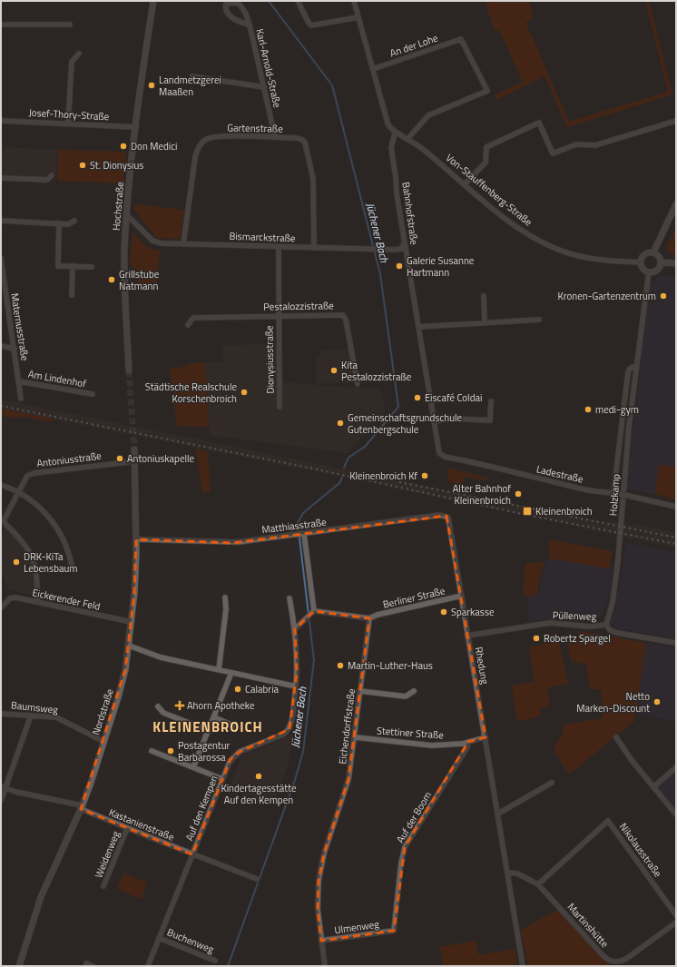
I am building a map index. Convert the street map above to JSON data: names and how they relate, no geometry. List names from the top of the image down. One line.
{"streets":{"street":["An der Lohe","Karl-Arnold-Straße","Josef-Thory-Straße","Gartenstraße","Von-Stauffenberg-Straße","Hochstraße","Bahnhofstraße","Bismarckstraße","Pestalozzistraße","Maternusstraße","Dionysiusstraße","Am Lindenhof","Antoniusstraße","Ladestraße","Holzkamp","Matthiasstraße","Berliner Straße","Eickerender Feld","Püllenweg","Rhedung","Baumsweg","Nordstraße","Eichendorffstraße","Stettiner Straße","Auf den Kempen","Auf der Boom","Kastanienstraße","Nikolausstraße","Weidenweg","Martinshütte","Ulmenweg","Buchenweg"]},"crossings":[["An der Lohe","Von-Stauffenberg-Straße"],["Karl-Arnold-Straße","Gartenstraße"],["Josef-Thory-Straße","Hochstraße"],["Gartenstraße","Bismarckstraße"],["Von-Stauffenberg-Straße","Bahnhofstraße"],["Von-Stauffenberg-Straße","Holzkamp"],["Hochstraße","Bismarckstraße"],["Bahnhofstraße","Bismarckstraße"],["Bahnhofstraße","Ladestraße"],["Bismarckstraße","Dionysiusstraße"],["Pestalozzistraße","Dionysiusstraße"],["Maternusstraße","Am Lindenhof"],["Antoniusstraße","Eickerender Feld"],["Ladestraße","Holzkamp"],["Holzkamp","Püllenweg"],["Matthiasstraße","Rhedung"],["Matthiasstraße","Nordstraße"],["Berliner Straße","Rhedung"],["Berliner Straße","Eichendorffstraße"],["Eickerender Feld","Nordstraße"],["Püllenweg","Rhedung"],["Rhedung","Stettiner Straße"],["Rhedung","Martinshütte"],["Baumsweg","Nordstraße"],["Nordstraße","Kastanienstraße"],["Eichendorffstraße","Stettiner Straße"],["Eichendorffstraße","Ulmenweg"],["Stettiner Straße","Auf der Boom"],["Auf den Kempen","Kastanienstraße"],["Auf den Kempen","Buchenweg"],["Auf der Boom","Ulmenweg"],["Kastanienstraße","Weidenweg"],["Nikolausstraße","Martinshütte"]],"districts":["KLEINENBROICH"],"water":["Jüchener Bach"],"places":{"other":["Landmetzgerei Maaßen","Don Medici","St. Dionysius","Galerie Susanne Hartmann","Grillstube Natmann","Kronen-Gartenzentrum","Kita Pestalozzistraße","Städtische Realschule Korschenbroich","Eiscafé Coldai","medi-gym","Gemeinschaftsgrundschule Gutenbergschule","Antoniuskapelle","Kleinenbroich Kf","Alter Bahnhof Kleinenbroich","DRK-KiTa Lebensbaum","Sparkasse","Robertz Spargel","Martin-Luther-Haus","Calabria","Netto Marken-Discount","Postagentur Barbarossa","Kindertagesstätte Auf den Kempen"],"transit":["Kleinenbroich"],"health":["Ahorn Apotheke"]}}
